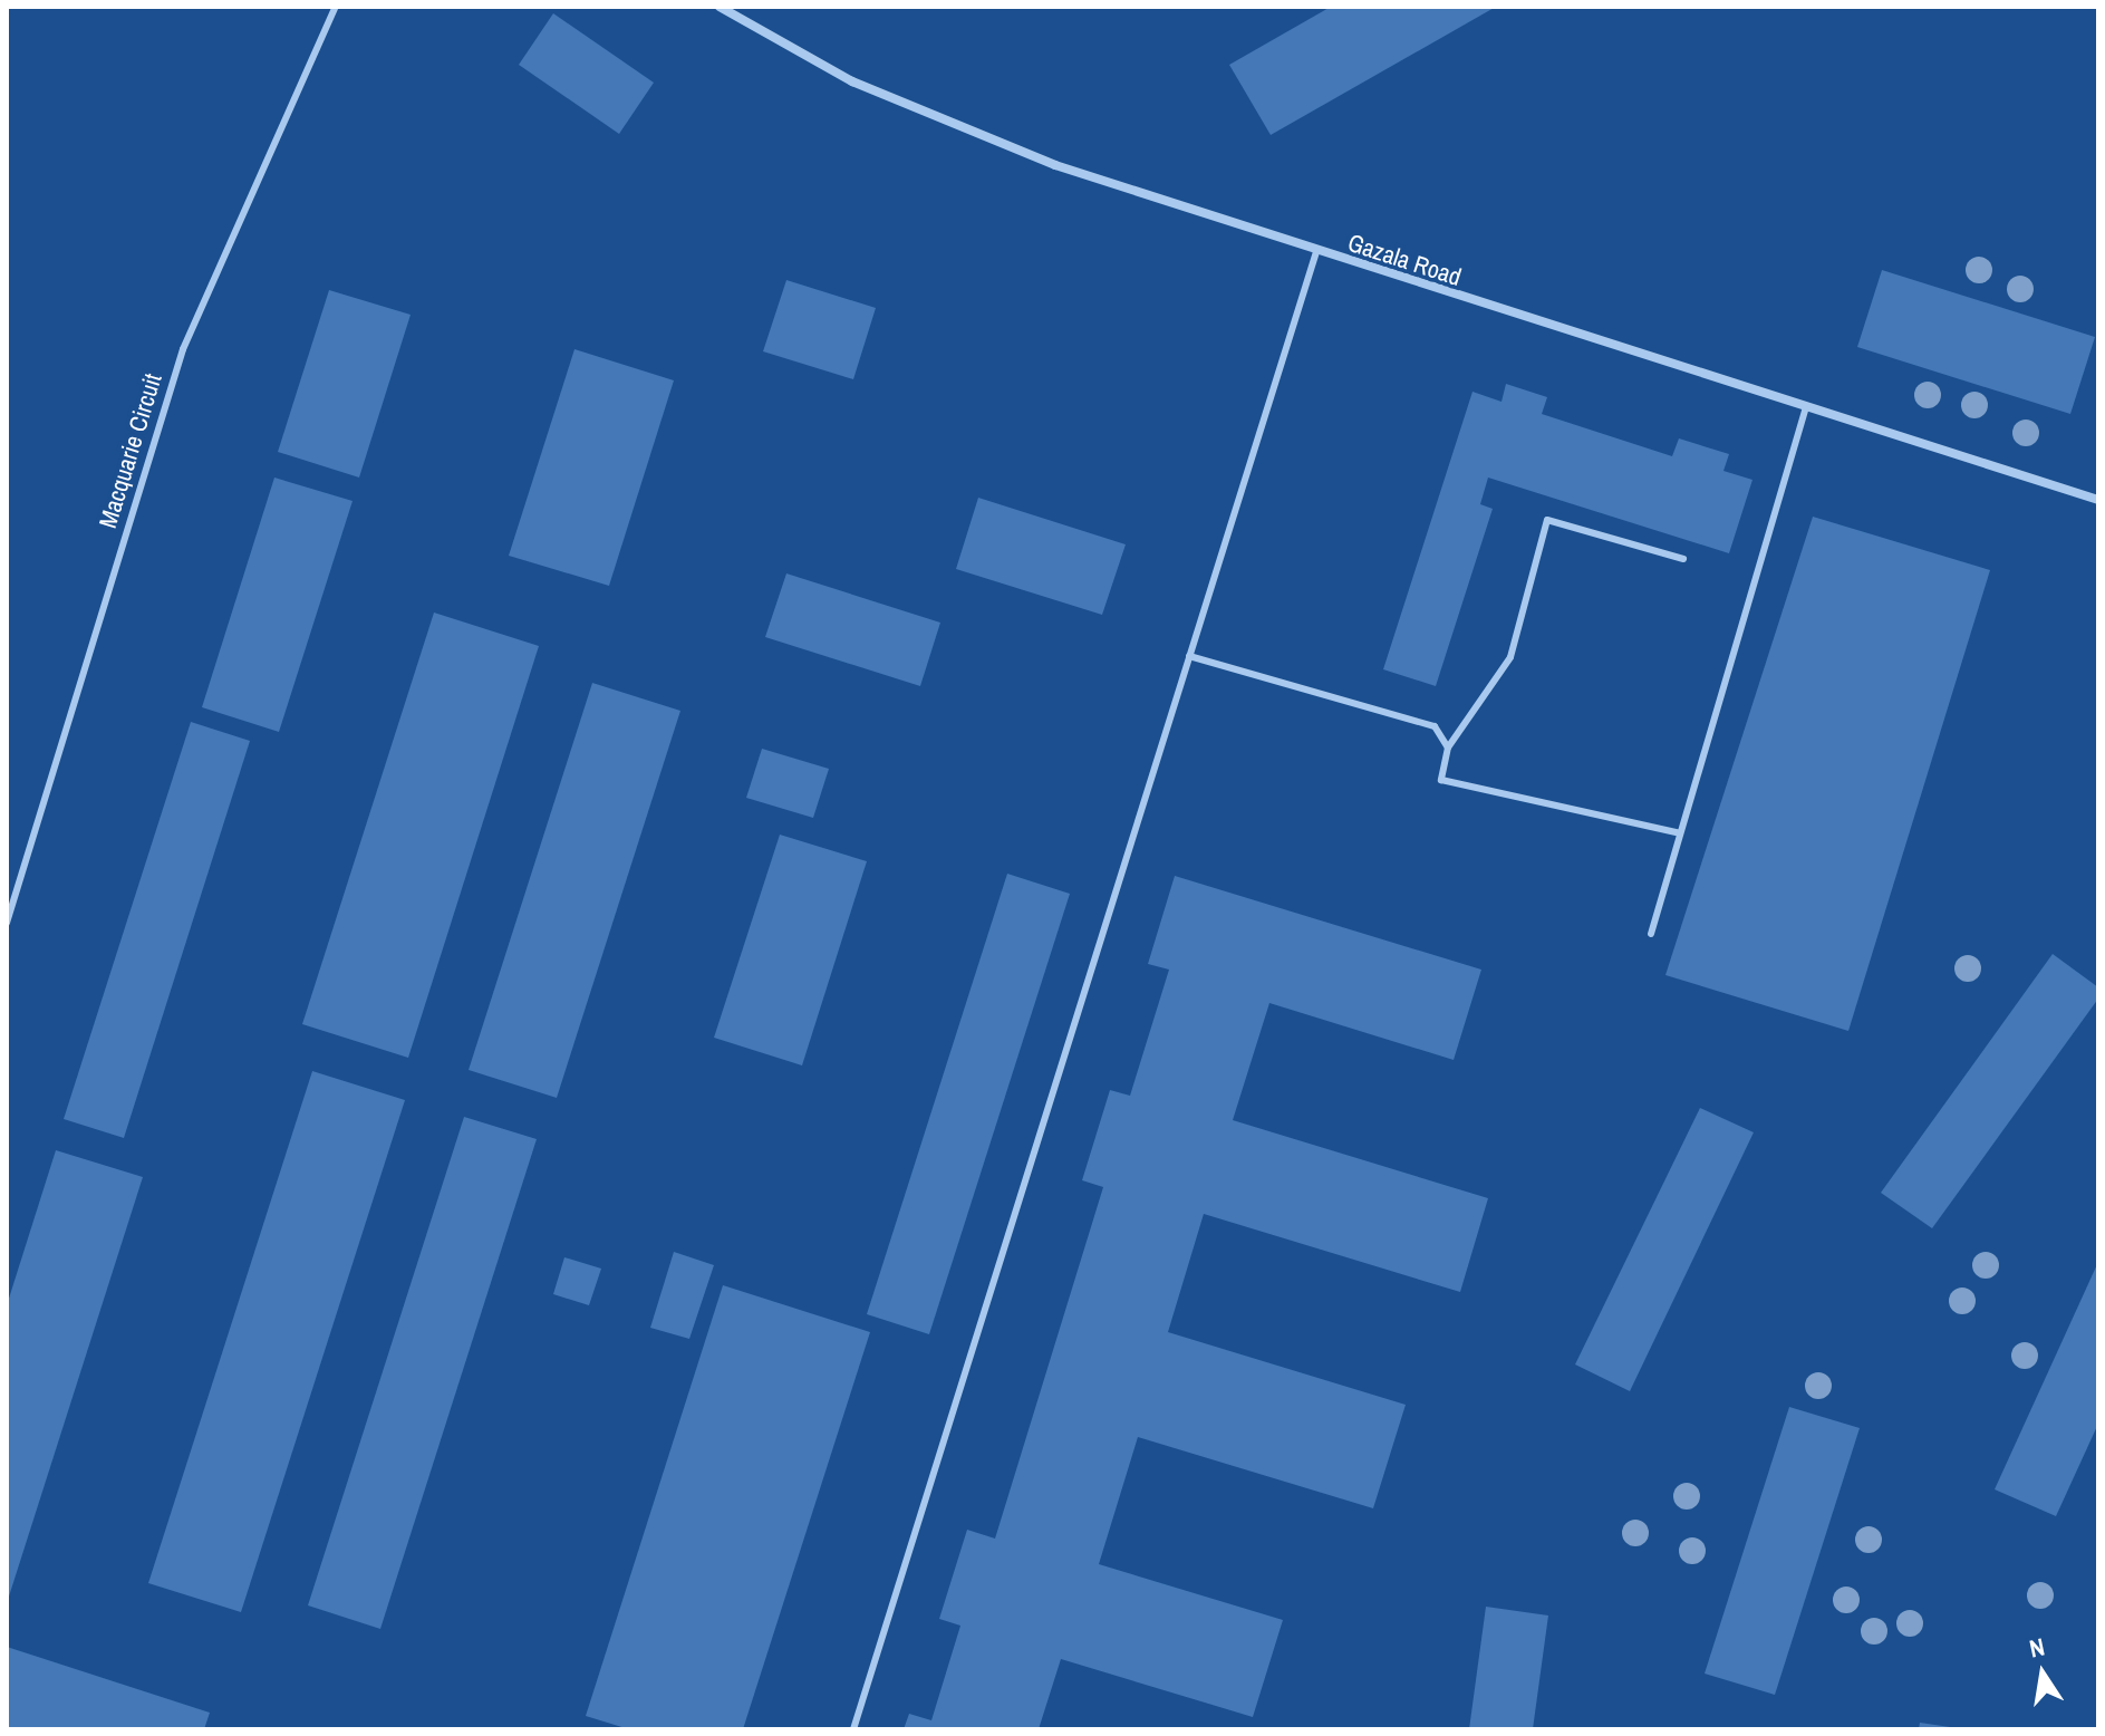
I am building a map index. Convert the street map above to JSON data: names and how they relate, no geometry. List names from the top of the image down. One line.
{"streets":{"street":["Gazala Road"],"lane":["Macquarie Circuit"]},"north":"top"}
